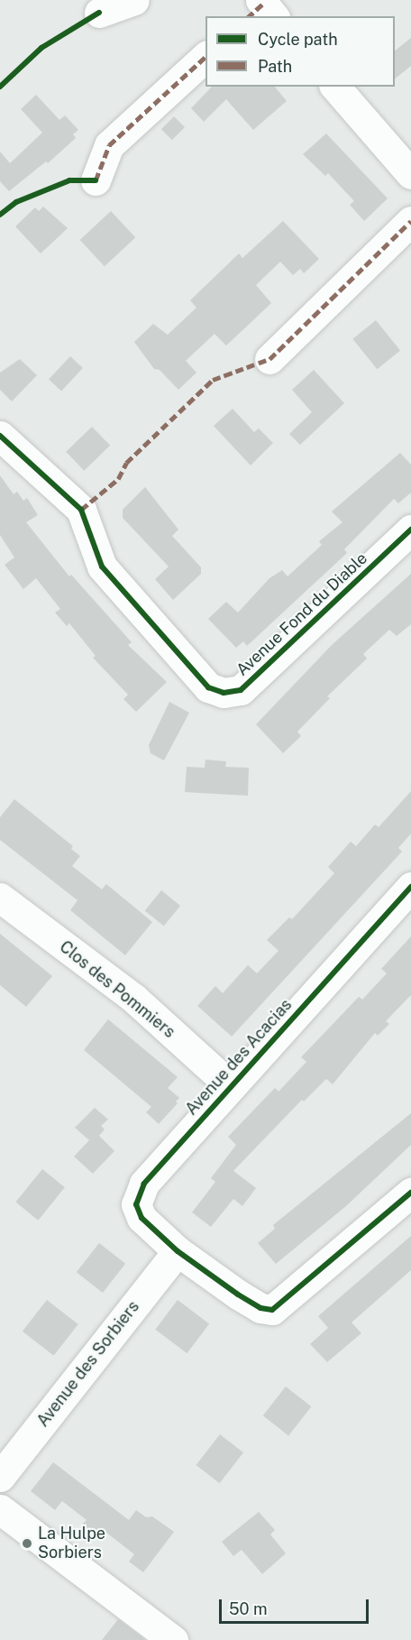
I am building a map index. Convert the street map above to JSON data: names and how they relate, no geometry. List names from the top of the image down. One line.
{"streets":{"street":["Avenue Fond du Diable","Clos des Pommiers","Avenue des Acacias","Avenue des Sorbiers"]},"crossings":[["Clos des Pommiers","Avenue des Acacias"],["Avenue des Acacias","Avenue des Sorbiers"]],"places":["La Hulpe Sorbiers"],"legend":["Cycle path","Path"],"scale_bar":"50 m"}
